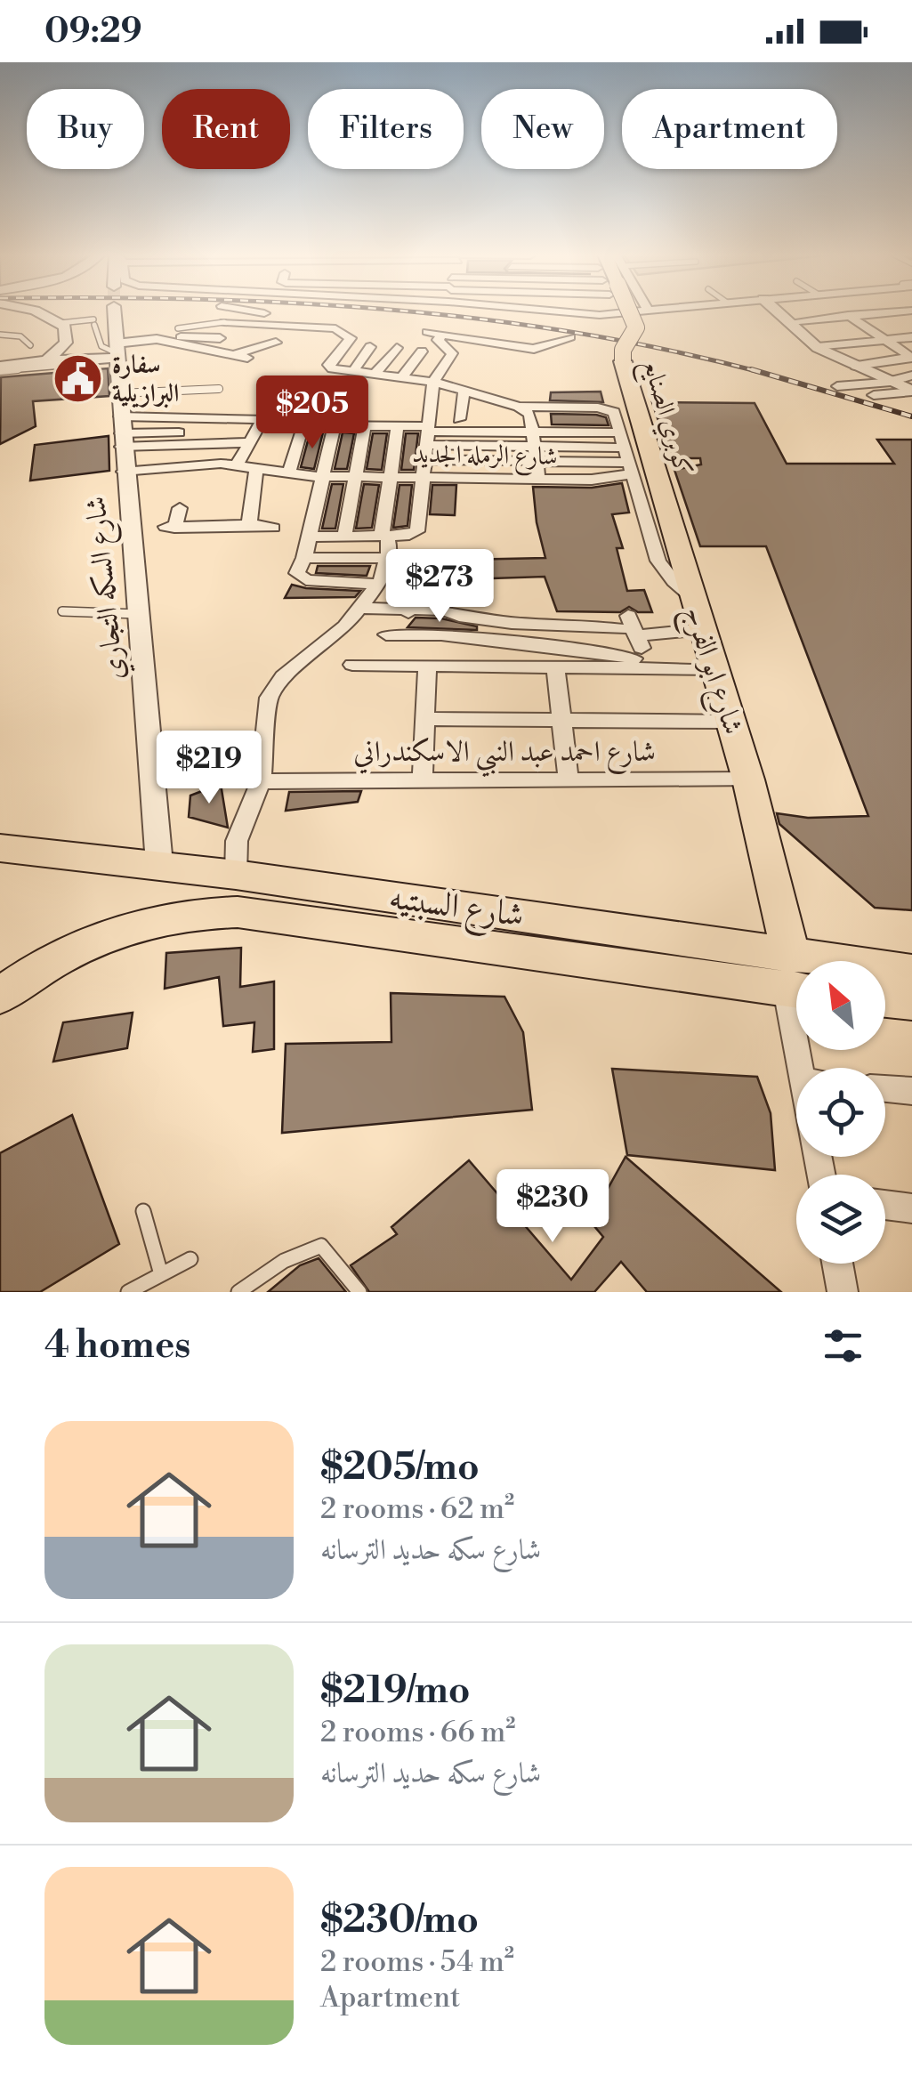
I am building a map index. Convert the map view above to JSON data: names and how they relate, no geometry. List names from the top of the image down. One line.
{"streets":{"main road":["كوبري الصنايع","شارع ابو الفرج","شارع السبتيه"],"street":["شارع الرمله الجديد","شارع السكه التجاري","شارع احمد عبد النبي الاسكندراني"]},"crossings":[["كوبري الصنايع","شارع ابو الفرج"],["شارع الرمله الجديد","شارع السكه التجاري"],["شارع الرمله الجديد","شارع ابو الفرج"],["شارع السكه التجاري","شارع السبتيه"],["شارع ابو الفرج","شارع احمد عبد النبي الاسكندراني"],["شارع ابو الفرج","شارع السبتيه"]],"places":{"public building":["سفارة البرازيلية"]},"north":"top left","page":{"status":"09:29","chip":["Buy","Rent","Filters","New","Apartment"],"price":["$205","$273","$219","$230"],"heading":"4 homes","list":[{"name":"$205/mo","note":"2 rooms · 62 m² · شارع سكه حديد الترسانه"},{"name":"$219/mo","note":"2 rooms · 66 m² · شارع سكه حديد الترسانه"},{"name":"$230/mo","note":"2 rooms · 54 m² · Apartment"}]}}
